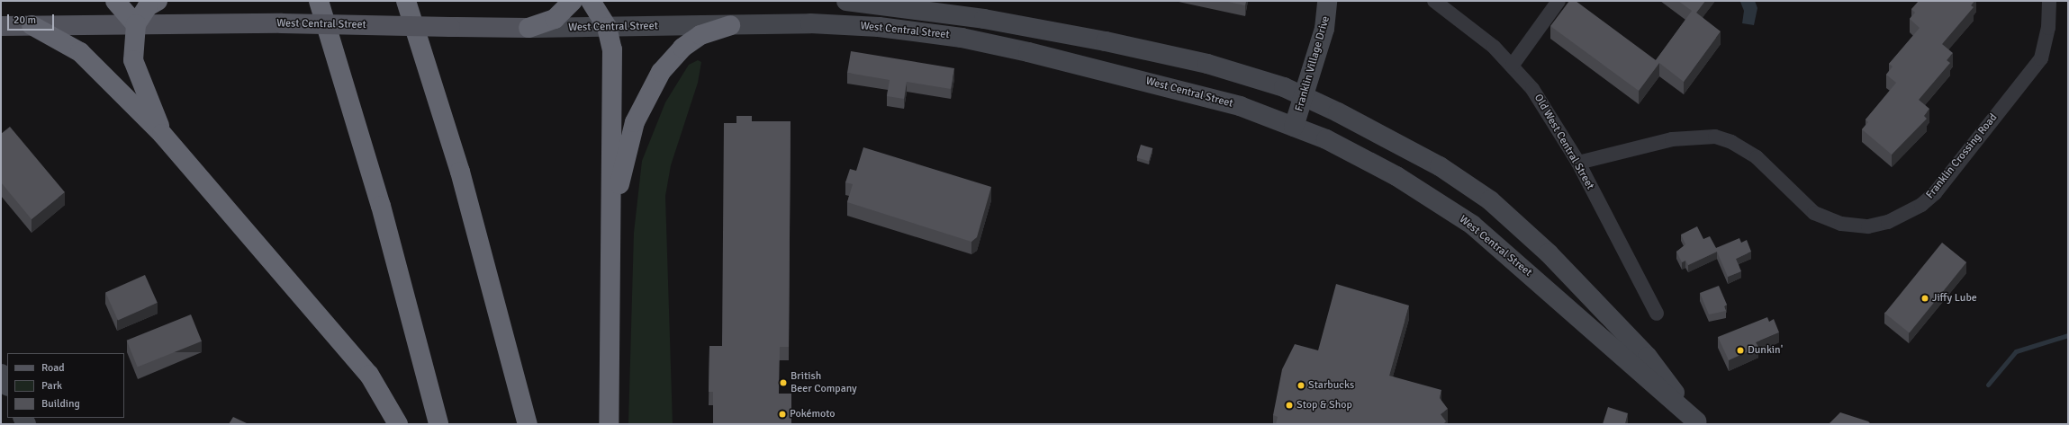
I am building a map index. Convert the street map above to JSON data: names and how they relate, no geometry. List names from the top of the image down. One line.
{"streets":{"main road":["West Central Street","Franklin Village Drive"],"street":["Old West Central Street","Franklin Crossing Road"]},"crossings":[["West Central Street","Franklin Village Drive"],["Old West Central Street","Franklin Crossing Road"]],"places":["Jiffy Lube","Dunkin'","British Beer Company","Starbucks","Stop & Shop","Pokémoto"],"legend":["Road","Park","Building"],"scale_bar":"20 m"}
